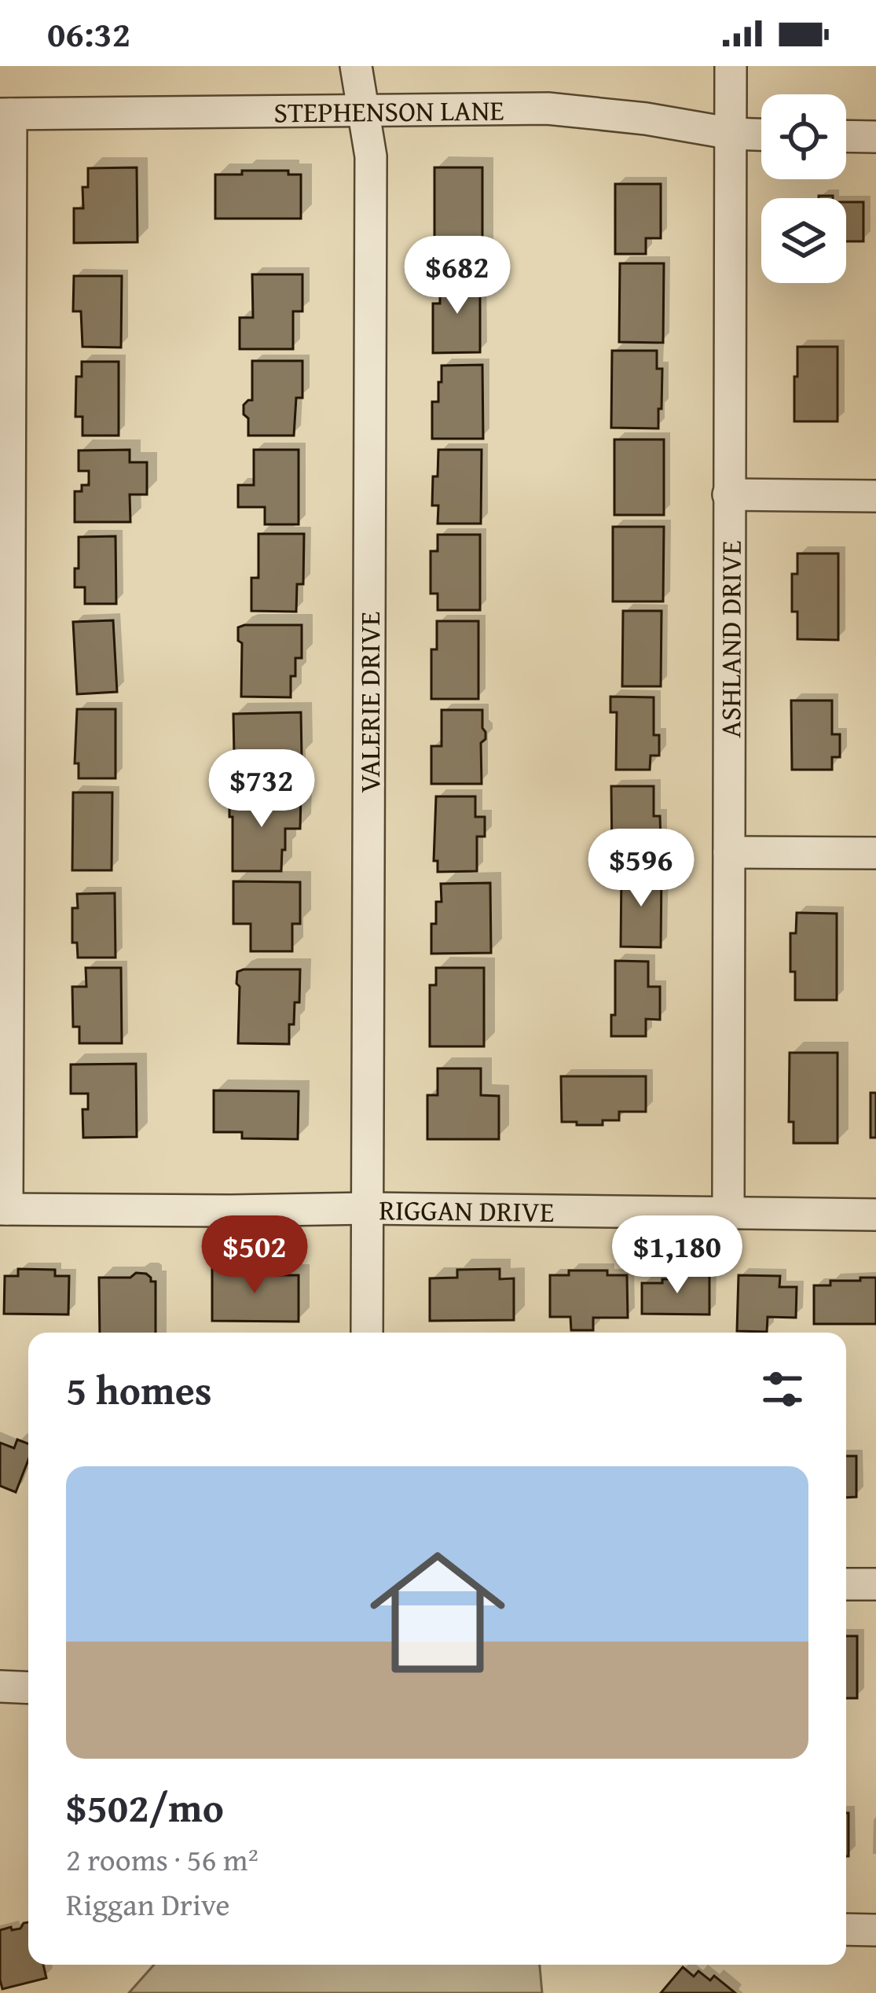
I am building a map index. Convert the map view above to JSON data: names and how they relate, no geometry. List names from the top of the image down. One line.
{"streets":{"street":["STEPHENSON LANE","ASHLAND DRIVE","VALERIE DRIVE","RIGGAN DRIVE"]},"crossings":[["STEPHENSON LANE","ASHLAND DRIVE"],["STEPHENSON LANE","VALERIE DRIVE"],["ASHLAND DRIVE","RIGGAN DRIVE"],["VALERIE DRIVE","RIGGAN DRIVE"]],"page":{"status":"06:32","price":["$682","$732","$596","$502","$1,180"],"heading":"5 homes","list":[{"name":"$502/mo","note":"2 rooms · 56 m² · Riggan Drive"}]}}
